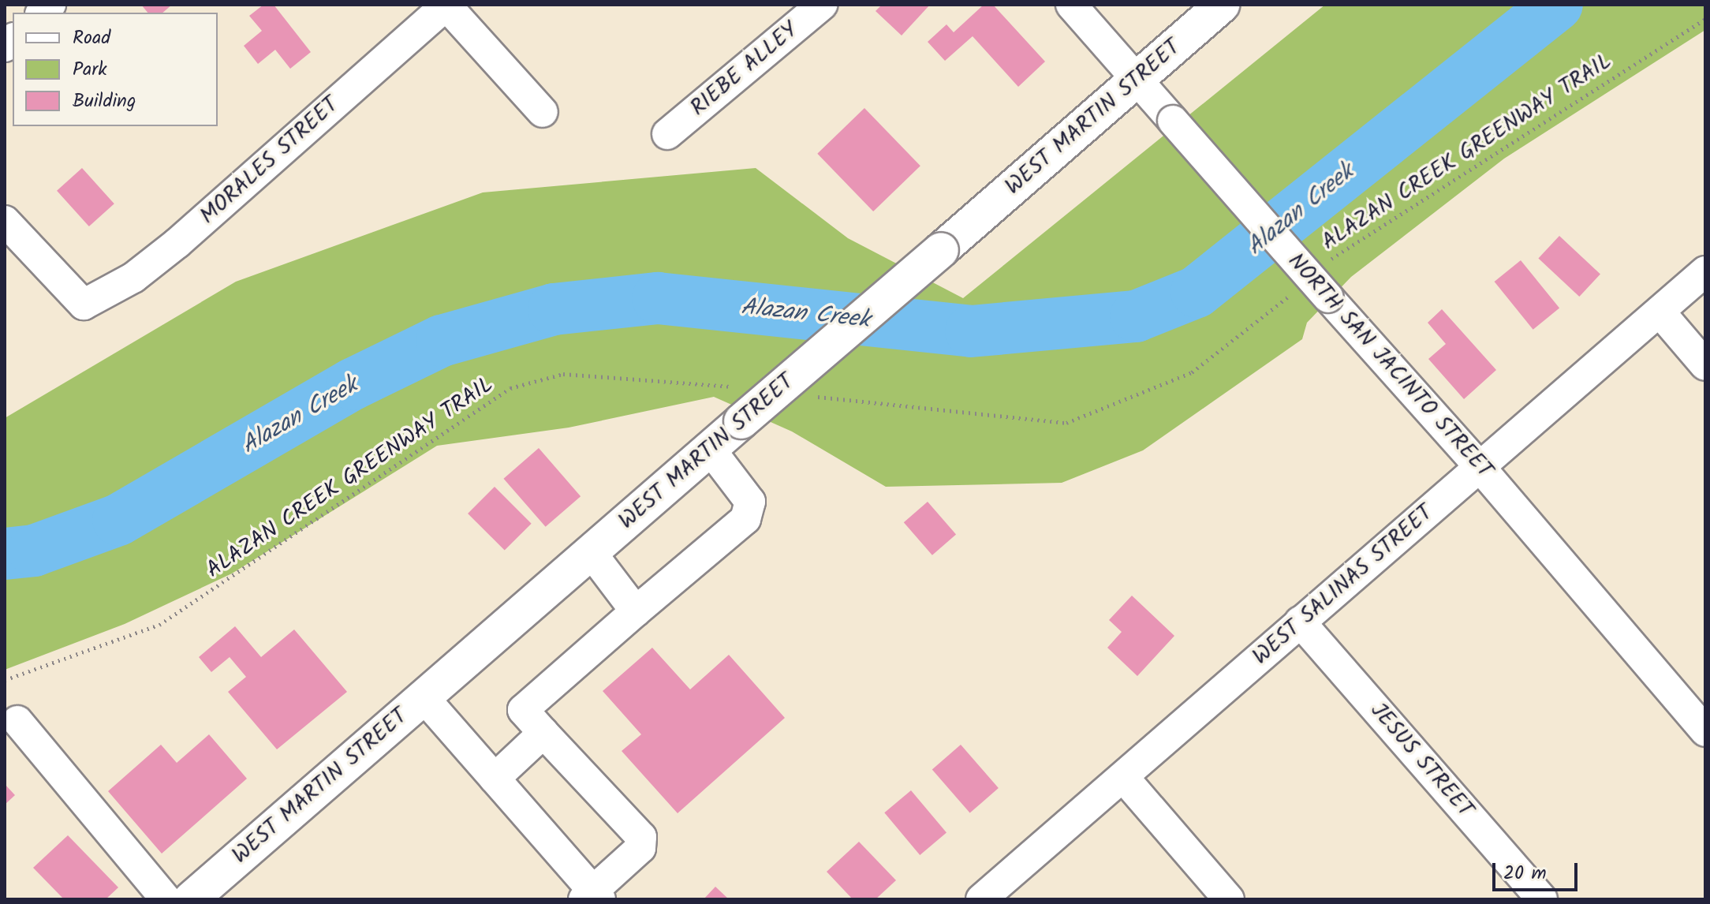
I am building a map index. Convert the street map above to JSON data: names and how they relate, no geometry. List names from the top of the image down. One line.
{"streets":{"main road":["WEST MARTIN STREET"],"street":["RIEBE ALLEY","MORALES STREET","NORTH SAN JACINTO STREET","WEST SALINAS STREET","JESUS STREET"],"path":["ALAZAN CREEK GREENWAY TRAIL"]},"crossings":[["WEST MARTIN STREET","NORTH SAN JACINTO STREET"],["NORTH SAN JACINTO STREET","WEST SALINAS STREET"],["WEST SALINAS STREET","JESUS STREET"]],"water":["Alazan Creek"],"legend":["Road","Park","Building"],"scale_bar":"20 m"}
